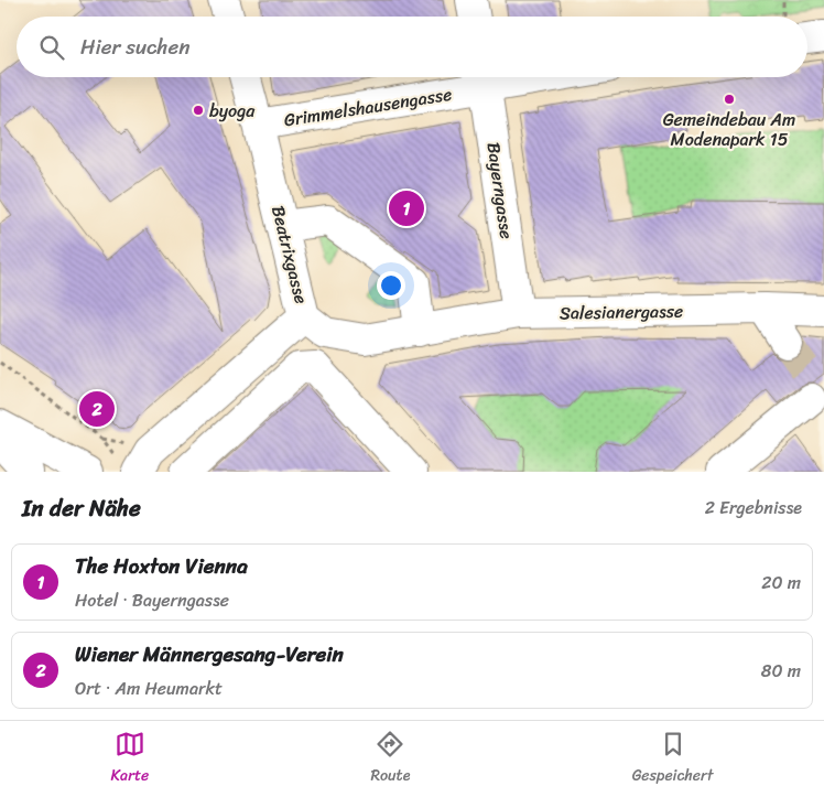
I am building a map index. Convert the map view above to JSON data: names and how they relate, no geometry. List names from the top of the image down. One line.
{"streets":{"street":["Grimmelshausengasse","Bayerngasse","Beatrixgasse","Salesianergasse"]},"crossings":[["Grimmelshausengasse","Bayerngasse"],["Grimmelshausengasse","Beatrixgasse"],["Bayerngasse","Salesianergasse"],["Beatrixgasse","Salesianergasse"]],"places":["Gemeindebau Am Modenapark 15","byoga"],"page":{"search":"Hier suchen","pins":["1","2"],"heading":["In der Nähe","2 Ergebnisse"],"list":[{"mark":"1","name":"The Hoxton Vienna","note":"Hotel · Bayerngasse","value":"20 m"},{"mark":"2","name":"Wiener Männergesang-Verein","note":"Ort · Am Heumarkt","value":"80 m"}],"nav":["Karte","Route","Gespeichert"]}}
